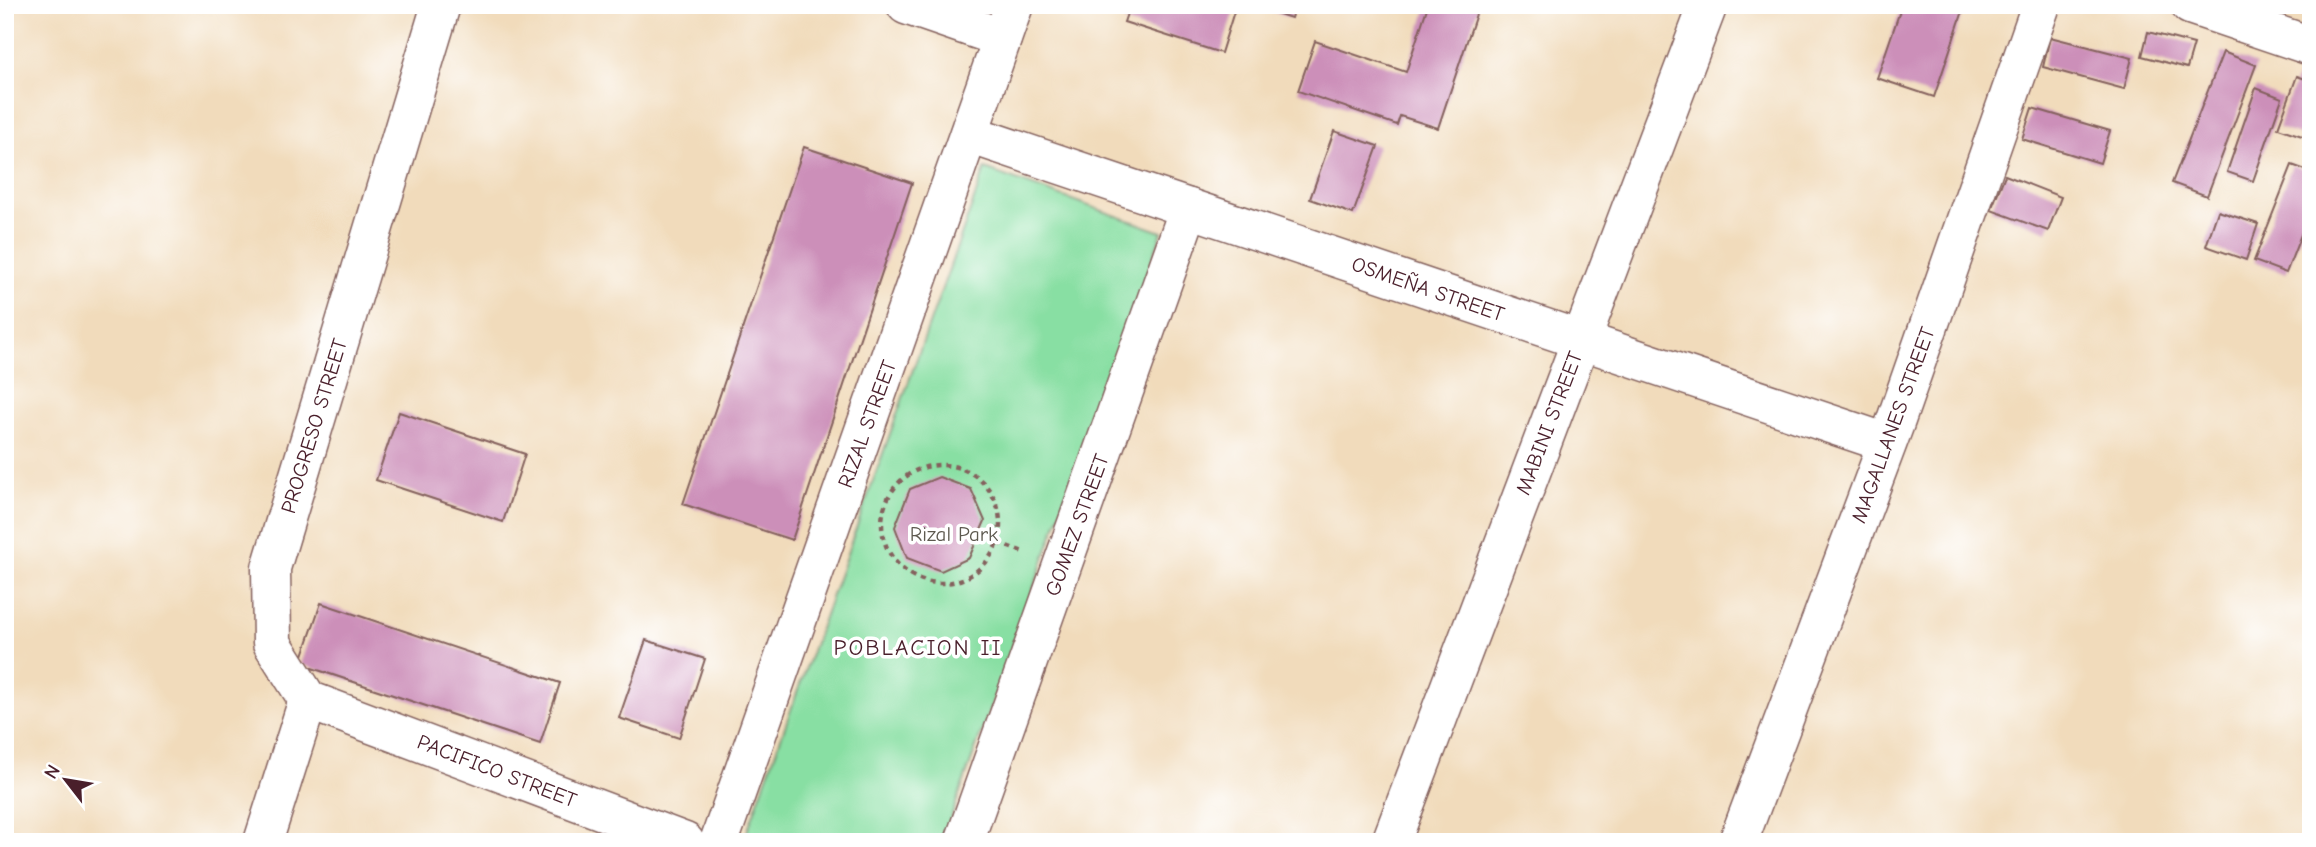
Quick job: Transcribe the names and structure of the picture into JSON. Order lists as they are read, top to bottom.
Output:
{
  "streets": {
    "main road": [
      "OSMEÑA STREET",
      "MABINI STREET",
      "RIZAL STREET",
      "MAGALLANES STREET",
      "PROGRESO STREET",
      "GOMEZ STREET",
      "PACIFICO STREET"
    ]
  },
  "crossings": [
    ["OSMEÑA STREET", "MABINI STREET"],
    ["OSMEÑA STREET", "RIZAL STREET"],
    ["OSMEÑA STREET", "MAGALLANES STREET"],
    ["OSMEÑA STREET", "GOMEZ STREET"],
    ["PROGRESO STREET", "PACIFICO STREET"]
  ],
  "districts": ["POBLACION II"],
  "parks": ["Rizal Park"],
  "north": "top left"
}
